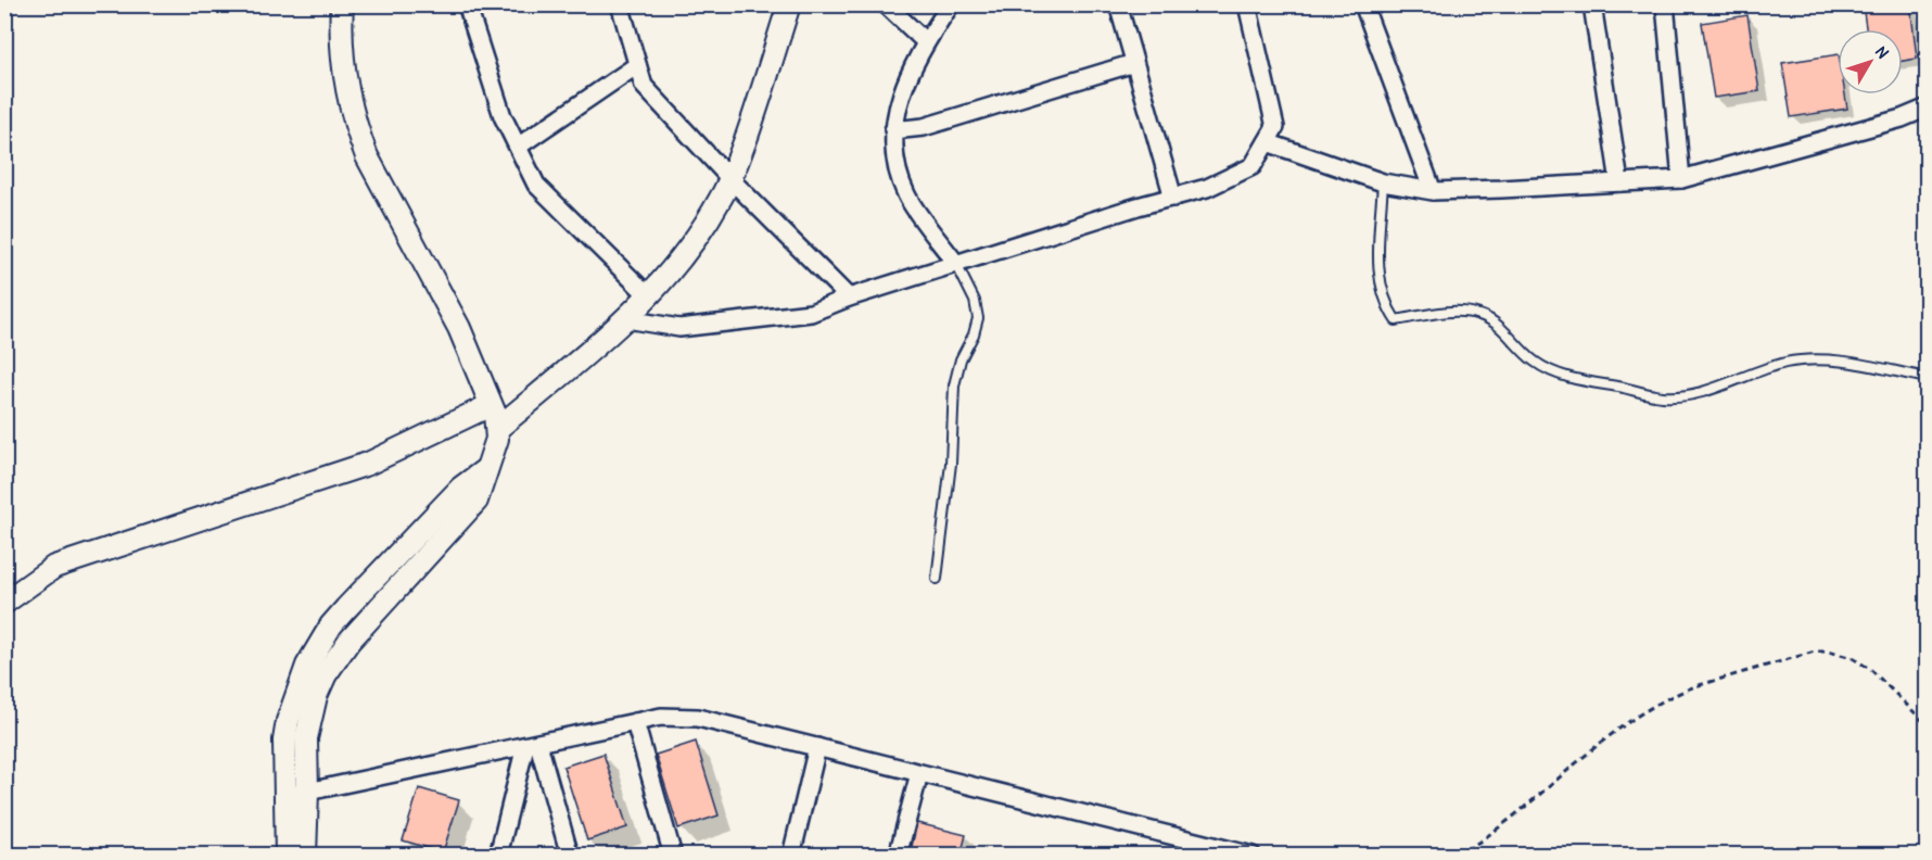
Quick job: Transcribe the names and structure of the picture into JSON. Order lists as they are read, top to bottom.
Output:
{
  "north": "top right"
}
